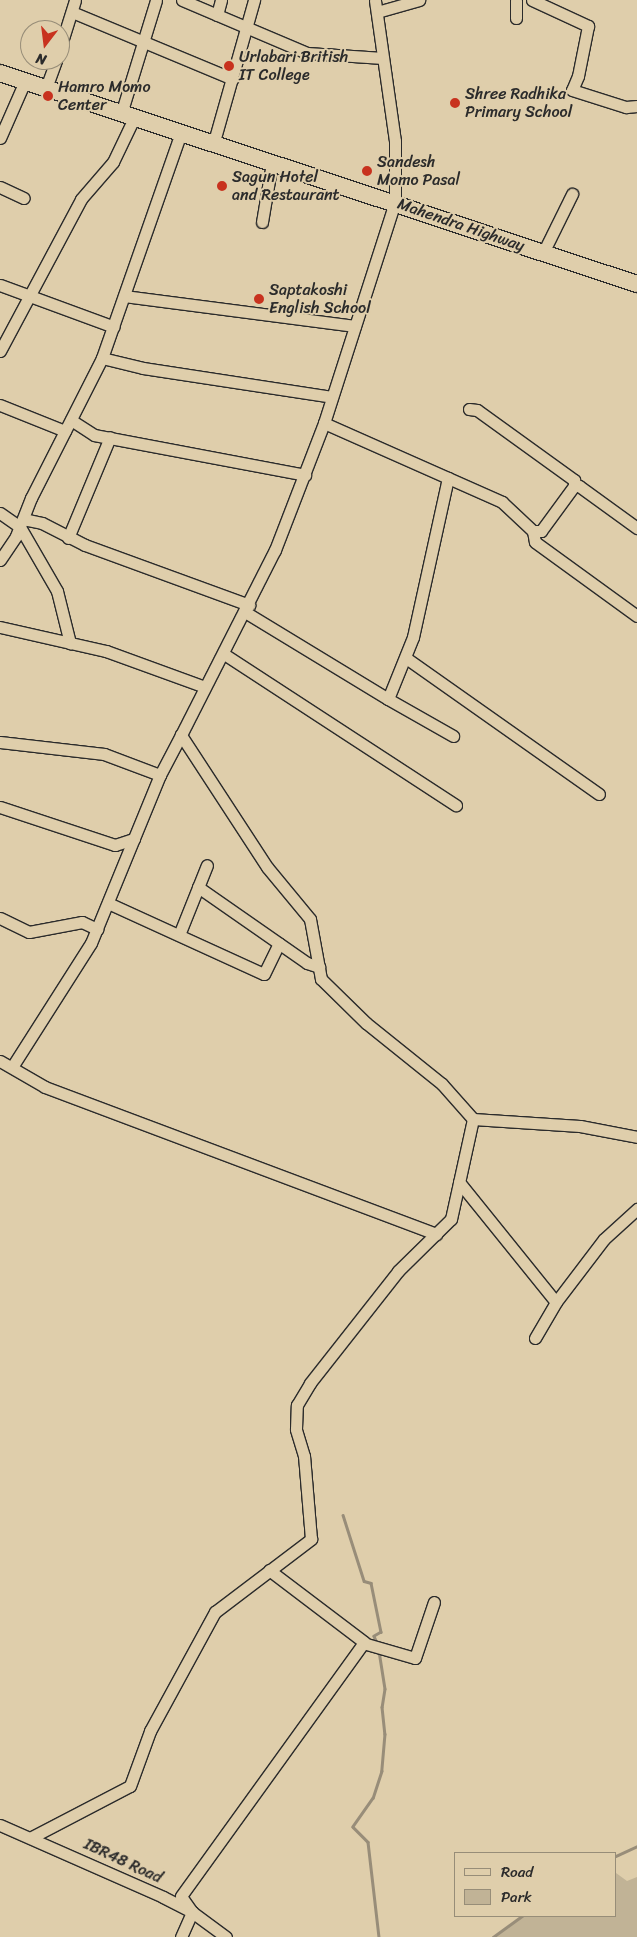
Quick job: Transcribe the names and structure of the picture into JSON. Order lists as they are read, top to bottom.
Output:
{
  "streets": {
    "highway": ["Mahendra Highway"],
    "street": ["IBR48 Road"]
  },
  "places": [
    "Urlabari British IT College",
    "Hamro Momo Center",
    "Shree Radhika Primary School",
    "Sandesh Momo Pasal",
    "Sagun Hotel and Restaurant",
    "Saptakoshi English School"
  ],
  "legend": ["Road", "Park"],
  "north": "bottom"
}
